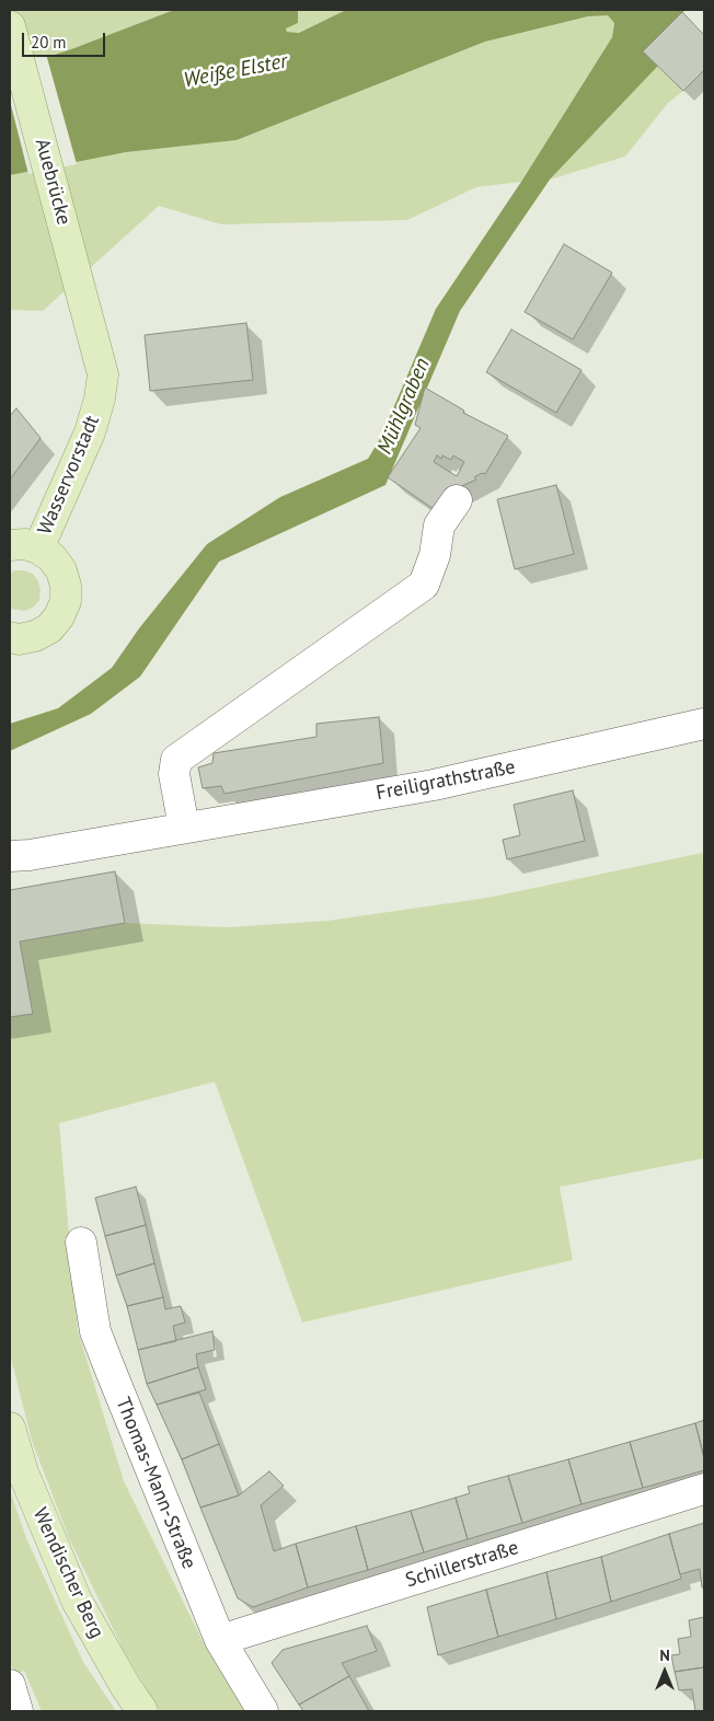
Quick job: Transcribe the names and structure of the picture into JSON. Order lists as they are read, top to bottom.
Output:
{
  "streets": {
    "main road": ["Auebrücke", "Wasservorstadt", "Wendischer Berg"],
    "street": ["Freiligrathstraße", "Thomas-Mann-Straße", "Schillerstraße"]
  },
  "crossings": [
    ["Auebrücke", "Wasservorstadt"],
    ["Thomas-Mann-Straße", "Schillerstraße"]
  ],
  "water": ["Weiße Elster", "Mühlgraben"],
  "scale_bar": "20 m",
  "north": "top"
}
